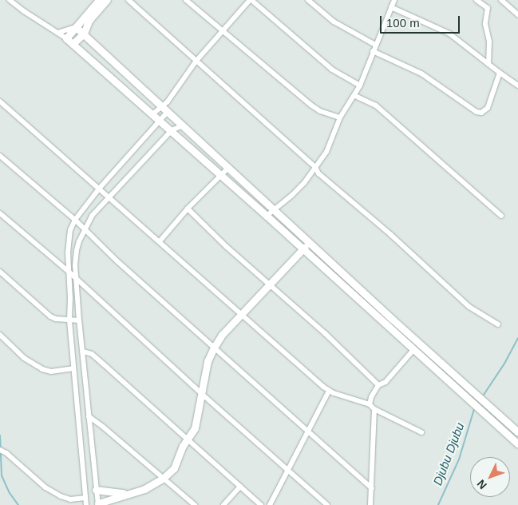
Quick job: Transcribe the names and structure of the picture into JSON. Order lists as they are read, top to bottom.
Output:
{
  "water": ["Djubu Djubu"],
  "scale_bar": "100 m",
  "north": "bottom left"
}
